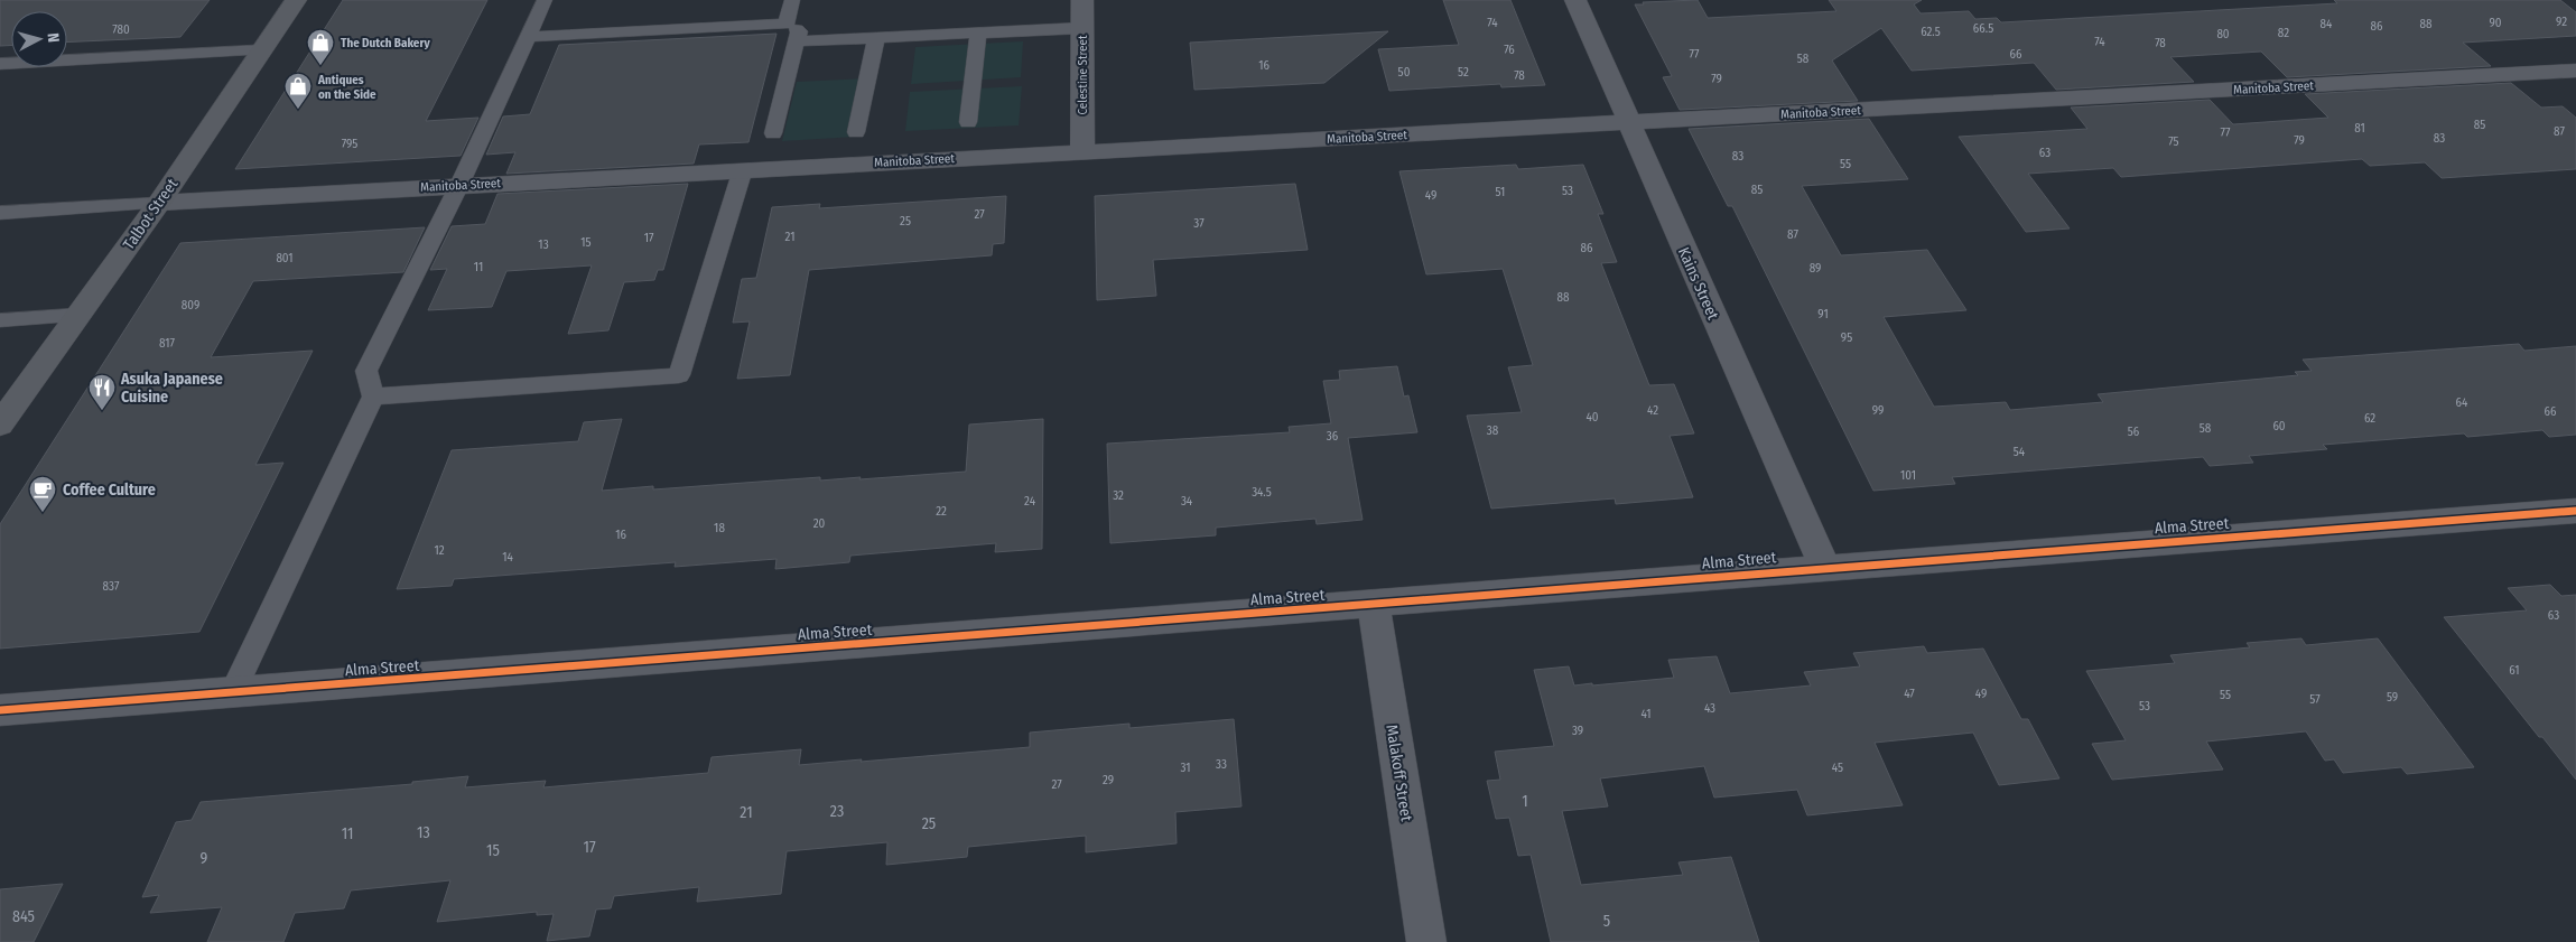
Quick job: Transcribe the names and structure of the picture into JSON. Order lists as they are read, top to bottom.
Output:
{
  "streets": {
    "main road": ["Talbot Street"],
    "street": [
      "Celestine Street",
      "Manitoba Street",
      "Kains Street",
      "Alma Street",
      "Malakoff Street"
    ]
  },
  "crossings": [
    ["Celestine Street", "Manitoba Street"],
    ["Manitoba Street", "Talbot Street"],
    ["Manitoba Street", "Kains Street"],
    ["Kains Street", "Alma Street"],
    ["Alma Street", "Malakoff Street"]
  ],
  "places": {
    "shop": ["The Dutch Bakery", "Antiques on the Side"],
    "restaurant": ["Asuka Japanese Cuisine"],
    "cafe": ["Coffee Culture"]
  },
  "house_numbers": [
    "92",
    "74",
    "90",
    "84",
    "88",
    "86",
    "66.5",
    "780",
    "62.5",
    "82",
    "80",
    "74",
    "78",
    "76",
    "77",
    "66",
    "58",
    "16",
    "50",
    "52",
    "78",
    "79",
    "85",
    "81",
    "87",
    "77",
    "83",
    "79",
    "75",
    "795",
    "63",
    "83",
    "55",
    "85",
    "53",
    "51",
    "49",
    "27",
    "25",
    "37",
    "87",
    "21",
    "17",
    "15",
    "13",
    "86",
    "801",
    "11",
    "89",
    "88",
    "809",
    "91",
    "95",
    "817",
    "64",
    "42",
    "99",
    "66",
    "40",
    "62",
    "60",
    "58",
    "38",
    "56",
    "36",
    "54",
    "101",
    "34.5",
    "32",
    "24",
    "34",
    "22",
    "20",
    "18",
    "16",
    "12",
    "14",
    "837",
    "63",
    "61",
    "47",
    "49",
    "55",
    "59",
    "57",
    "53",
    "43",
    "41",
    "39",
    "33",
    "31",
    "45",
    "29",
    "27",
    "1",
    "23",
    "21",
    "25",
    "13",
    "11",
    "17",
    "15",
    "9",
    "845",
    "5"
  ],
  "north": "right"
}
